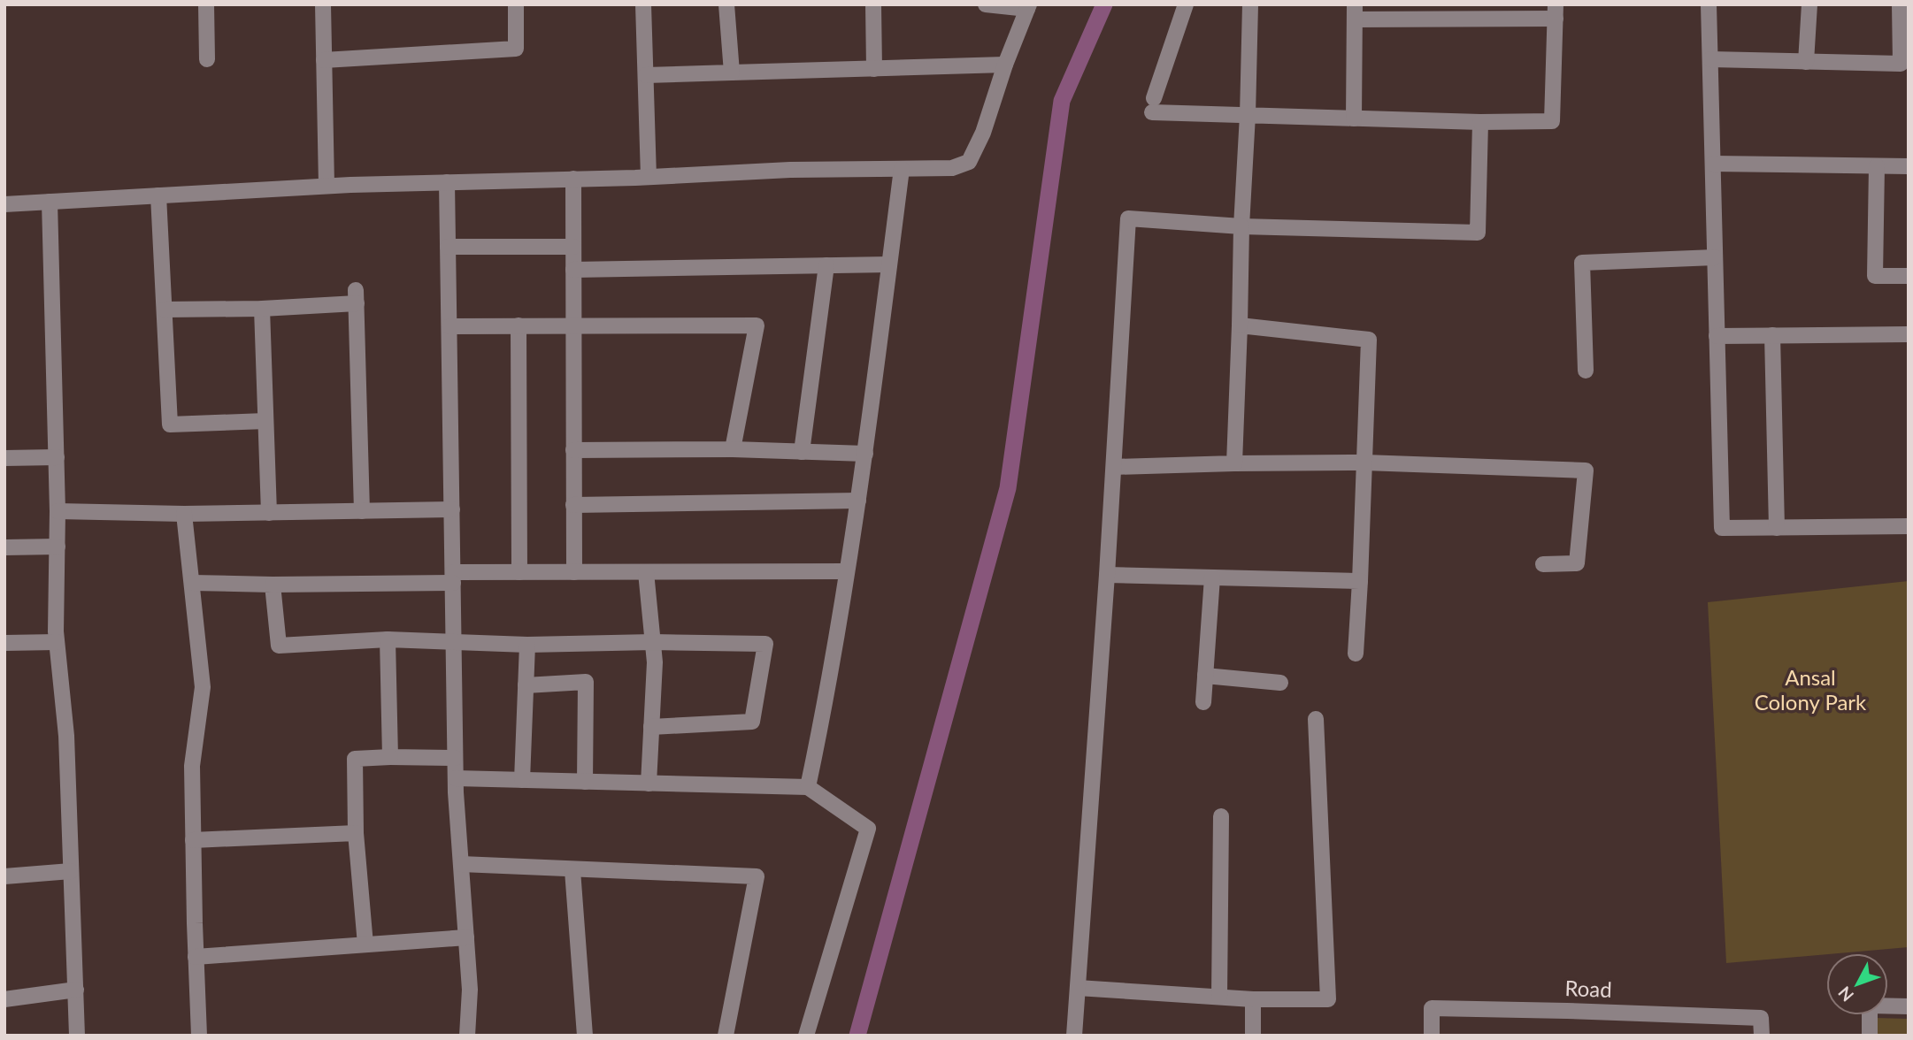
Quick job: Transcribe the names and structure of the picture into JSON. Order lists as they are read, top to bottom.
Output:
{
  "streets": {
    "street": ["Road"]
  },
  "parks": ["Ansal Colony Park"],
  "north": "bottom left"
}
